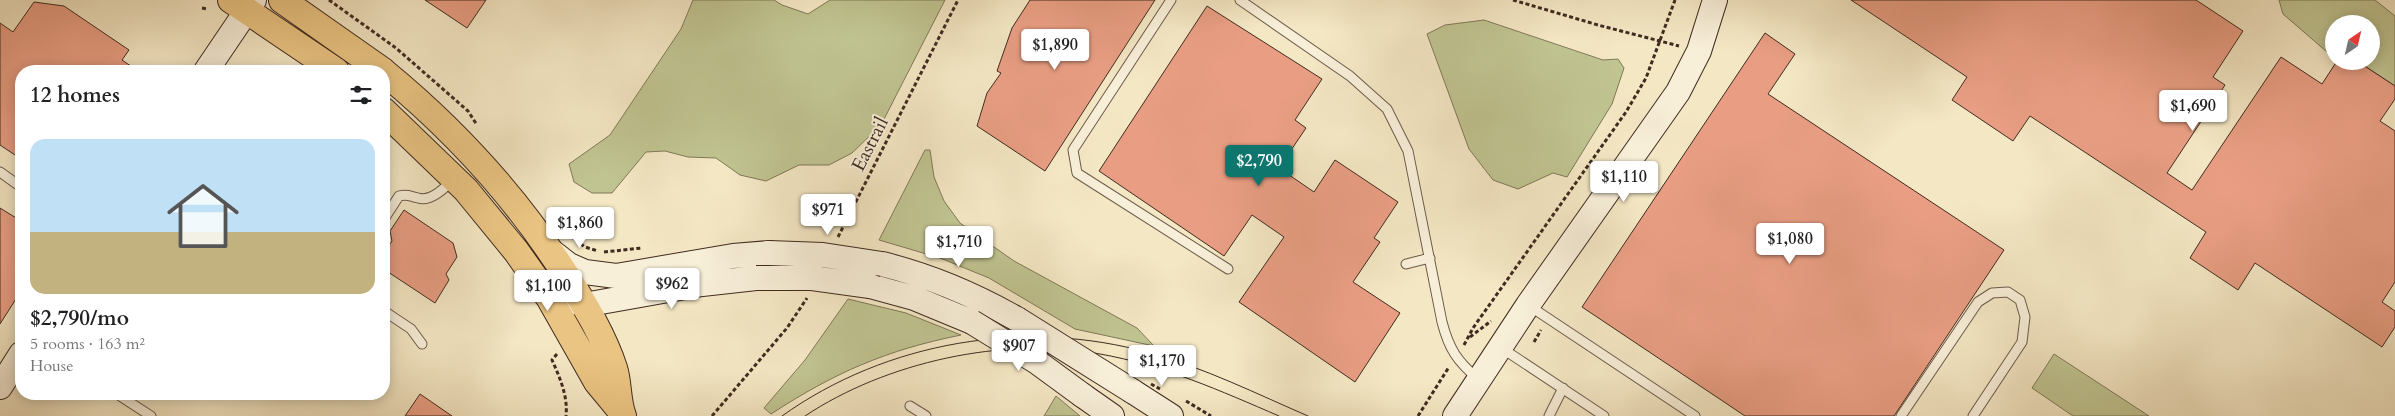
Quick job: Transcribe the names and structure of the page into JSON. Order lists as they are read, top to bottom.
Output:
{
  "streets": {
    "path": ["Eastrail"]
  },
  "north": "top right",
  "page": {
    "price": [
      "$1,890",
      "$1,690",
      "$2,790",
      "$1,110",
      "$971",
      "$1,860",
      "$1,080",
      "$1,710",
      "$962",
      "$1,100",
      "$907",
      "$1,170"
    ],
    "heading": "12 homes",
    "list": [
      {
        "name": "$2,790/mo",
        "note": "5 rooms · 163 m² · House"
      }
    ]
  }
}
